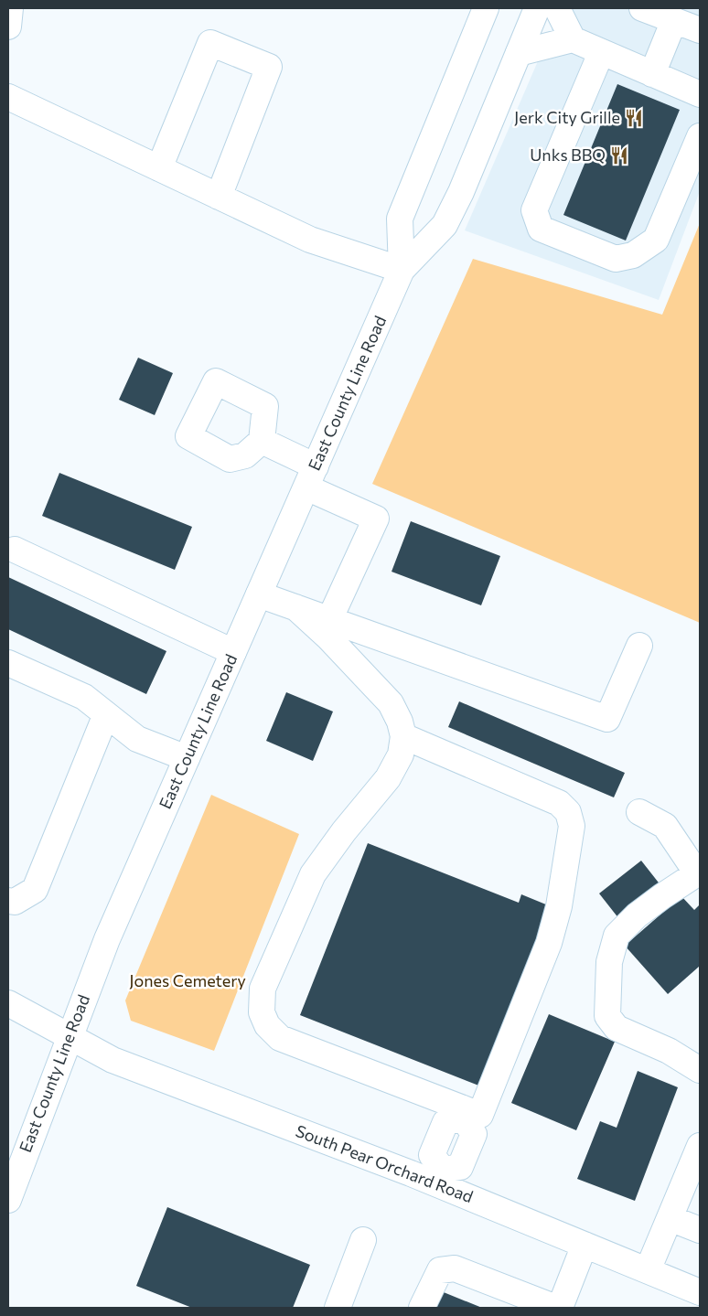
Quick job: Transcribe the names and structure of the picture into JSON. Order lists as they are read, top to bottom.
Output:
{
  "streets": {
    "main road": ["East County Line Road", "South Pear Orchard Road"]
  },
  "crossings": [
    ["East County Line Road", "South Pear Orchard Road"]
  ],
  "parks": ["Jones Cemetery"],
  "places": {
    "restaurant": ["Jerk City Grille", "Unks BBQ"]
  }
}
